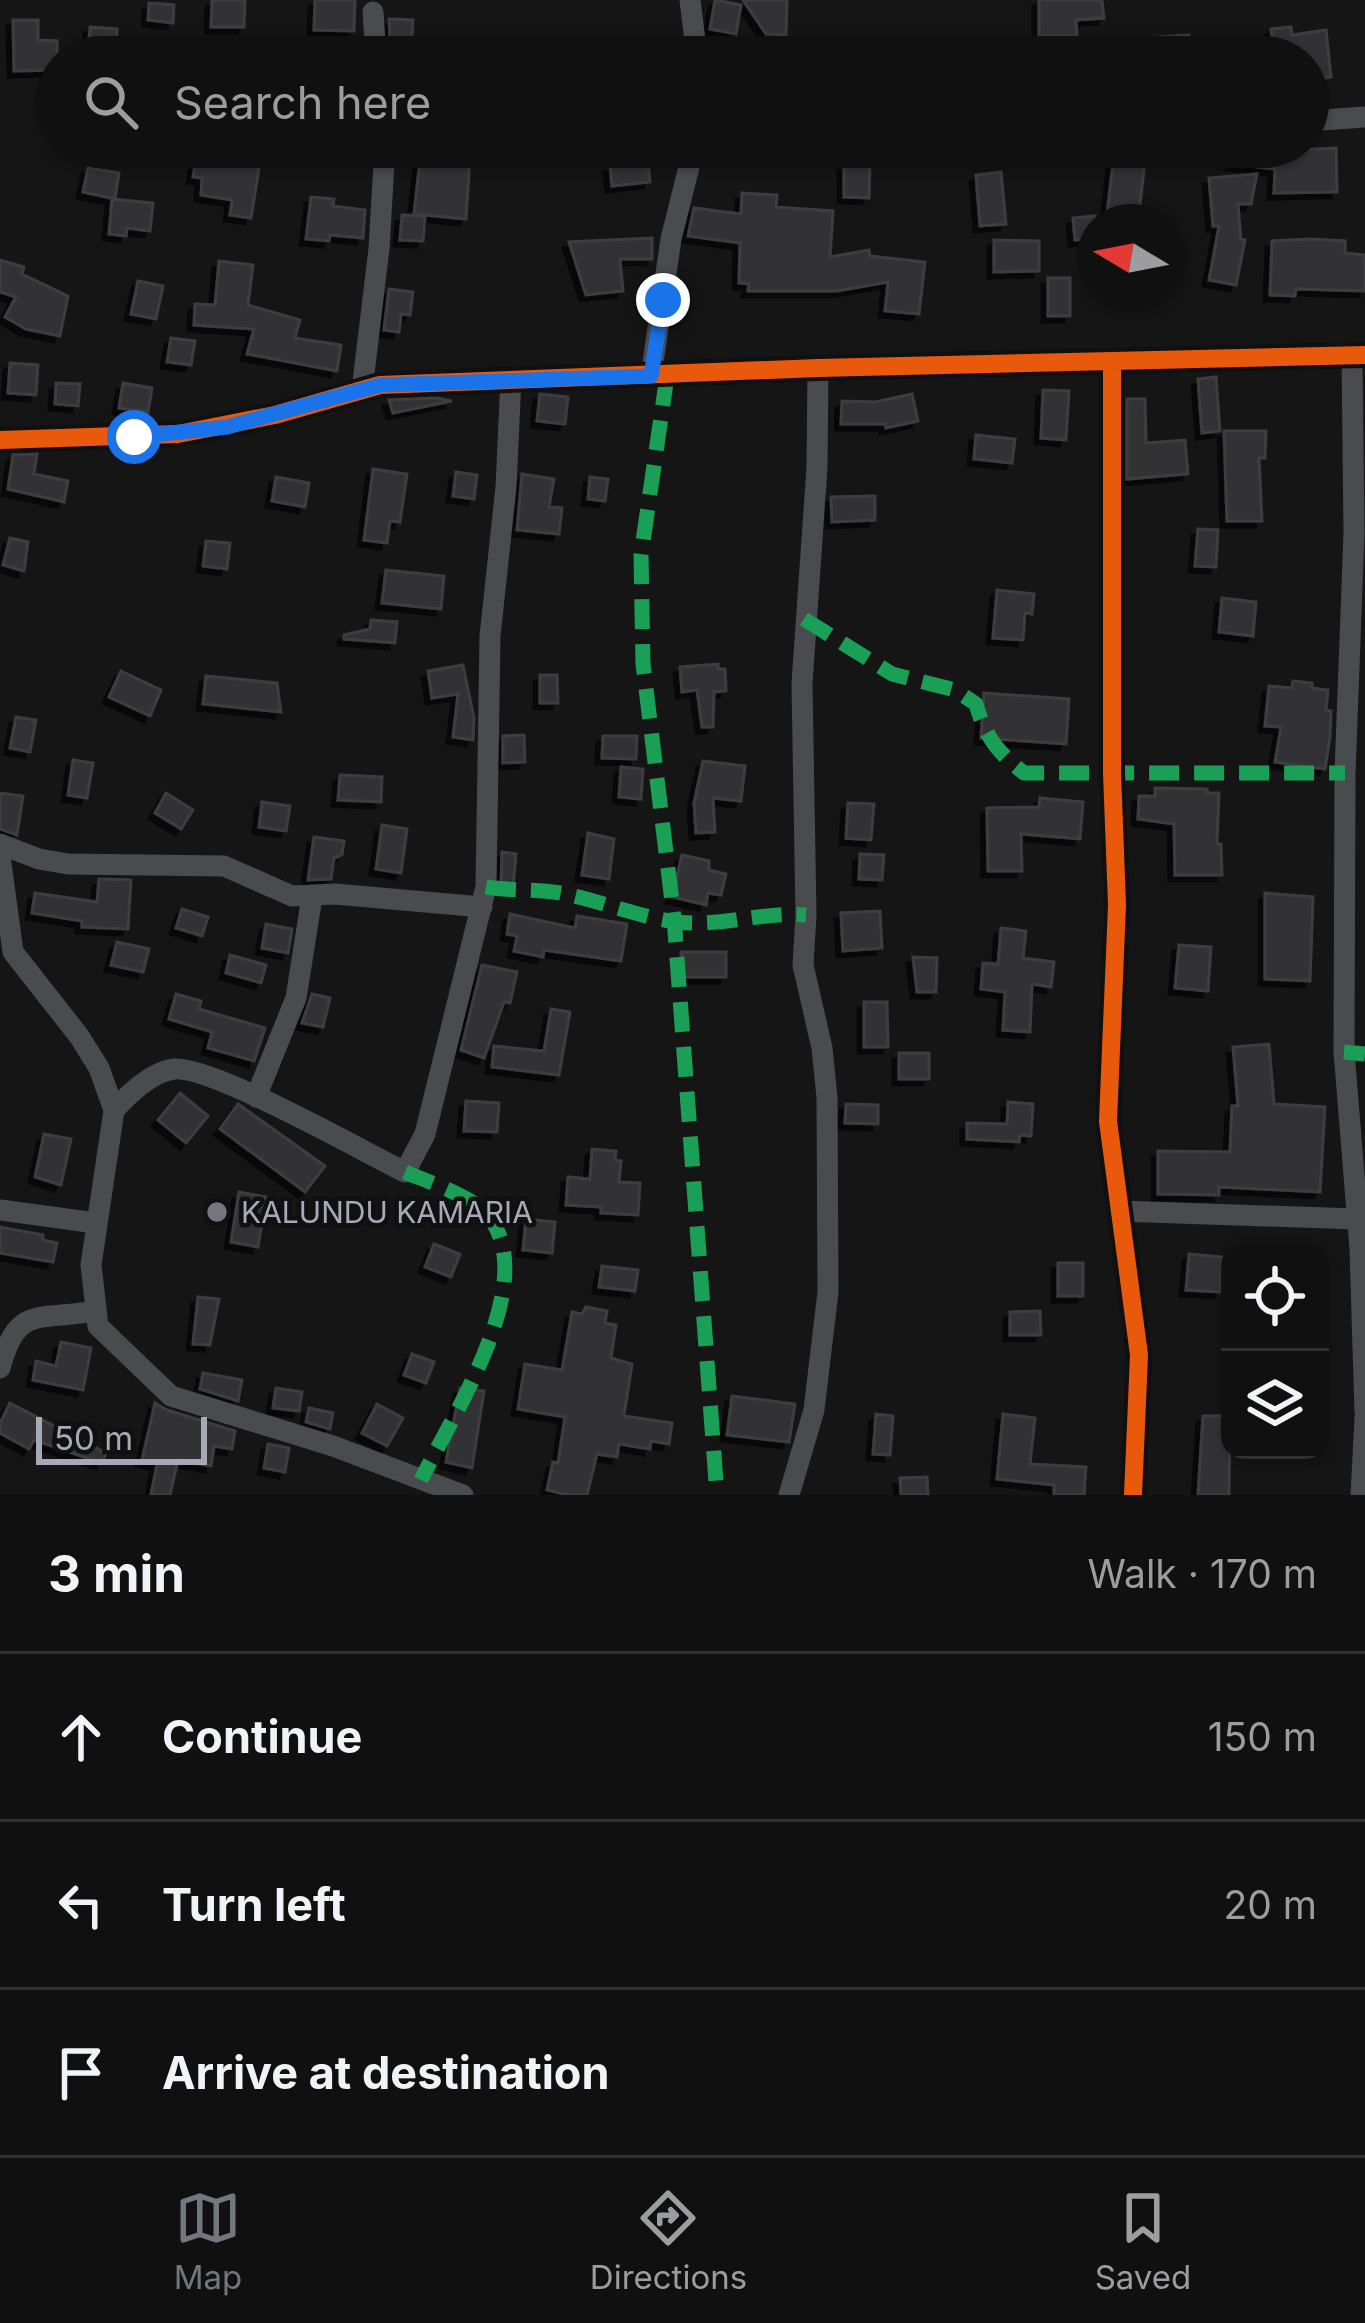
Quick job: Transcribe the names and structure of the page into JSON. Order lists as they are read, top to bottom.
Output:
{
  "places": ["KALUNDU KAMARIA"],
  "scale_bar": "50 m",
  "north": "left",
  "page": {
    "search": "Search here",
    "scale": "50 m",
    "heading": ["3 min", "Walk · 170 m"],
    "list": [
      ["Continue", "150 m"],
      ["Turn left", "20 m"],
      "Arrive at destination"
    ],
    "nav": ["Map", "Directions", "Saved"]
  }
}
